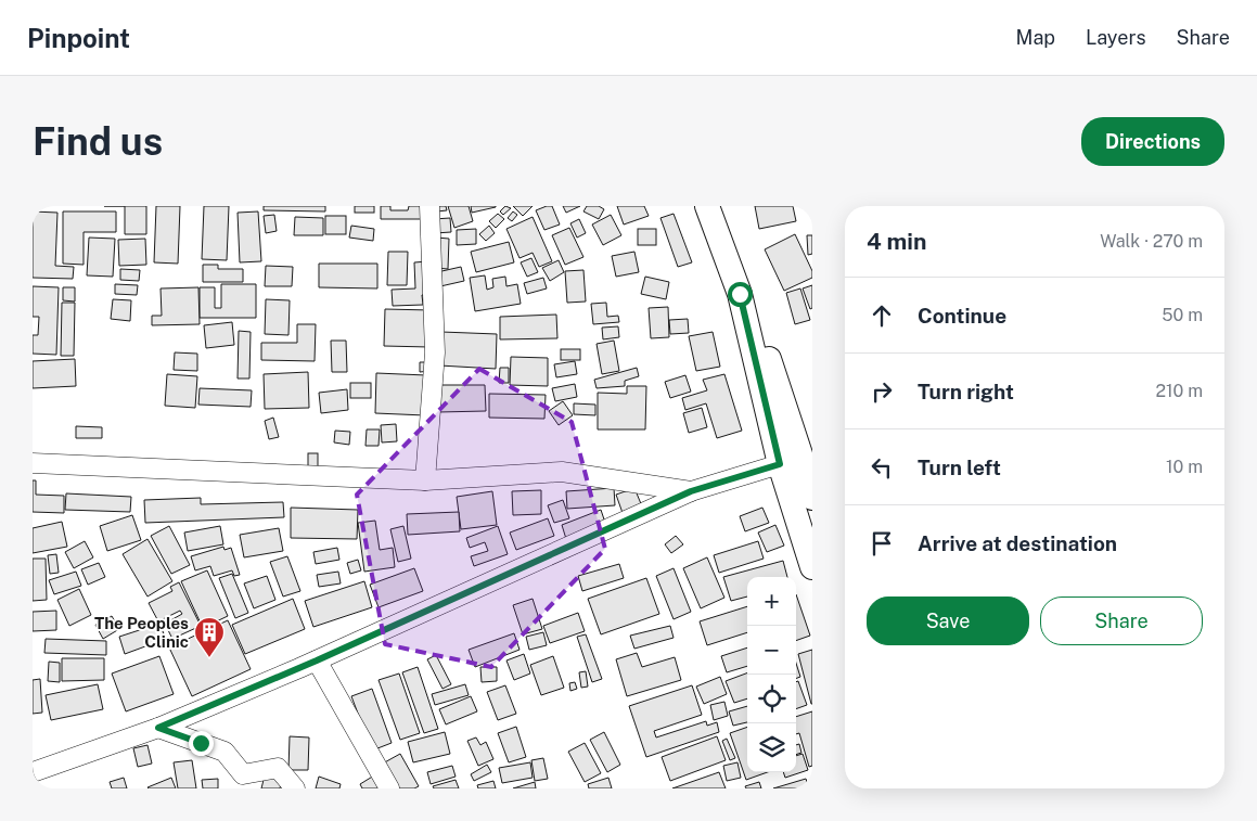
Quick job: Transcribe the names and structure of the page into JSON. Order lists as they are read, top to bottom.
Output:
{
  "places": {
    "building": ["The Peoples Clinic"]
  },
  "page": {
    "header": "Pinpoint",
    "nav": ["Map", "Layers", "Share"],
    "buttons": [
      "Directions",
      ["Save", "Share"]
    ],
    "title": "Find us",
    "heading": ["4 min", "Walk · 270 m"],
    "list": [
      ["Continue", "50 m"],
      ["Turn right", "210 m"],
      ["Turn left", "10 m"],
      "Arrive at destination"
    ],
    "map_buttons": ["+", "−"]
  }
}
